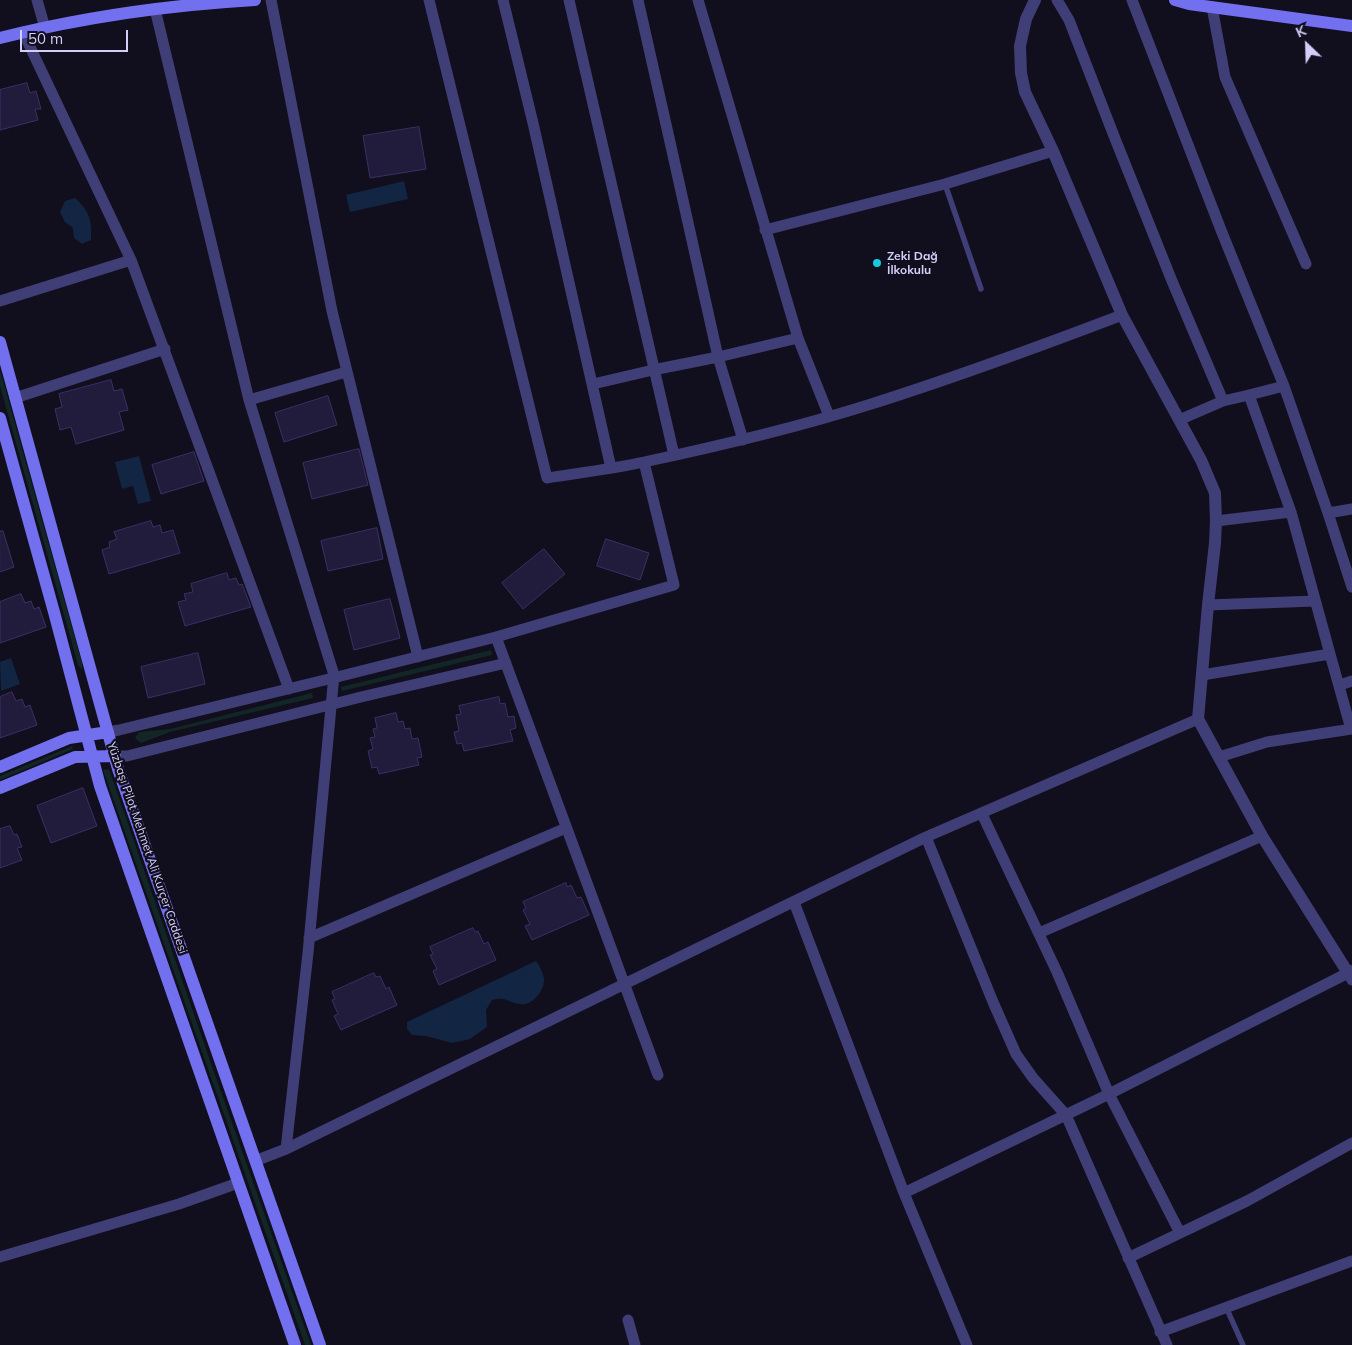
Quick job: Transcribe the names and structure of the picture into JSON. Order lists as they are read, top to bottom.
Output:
{
  "streets": {
    "main road": ["Yüzbaşı Pilot Mehmet Ali Kurçer Caddesi"]
  },
  "places": ["Zeki Dağ İlkokulu"],
  "scale_bar": "50 m",
  "north": "top left"
}
